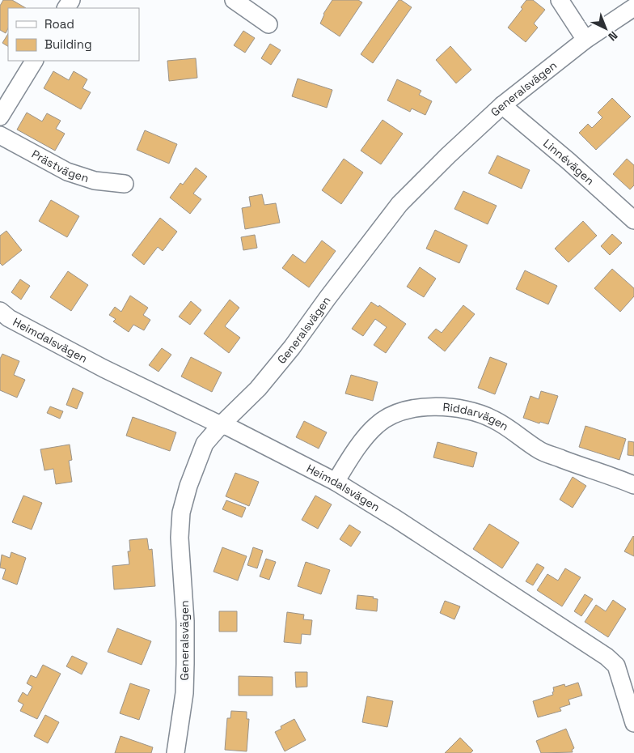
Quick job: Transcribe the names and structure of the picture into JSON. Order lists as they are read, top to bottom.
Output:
{
  "streets": {
    "street": [
      "Generalsvägen",
      "Linnévägen",
      "Prästvägen",
      "Heimdalsvägen",
      "Riddarvägen"
    ]
  },
  "crossings": [
    ["Generalsvägen", "Linnévägen"],
    ["Generalsvägen", "Heimdalsvägen"],
    ["Heimdalsvägen", "Riddarvägen"]
  ],
  "legend": ["Road", "Building"],
  "north": "bottom right"
}
